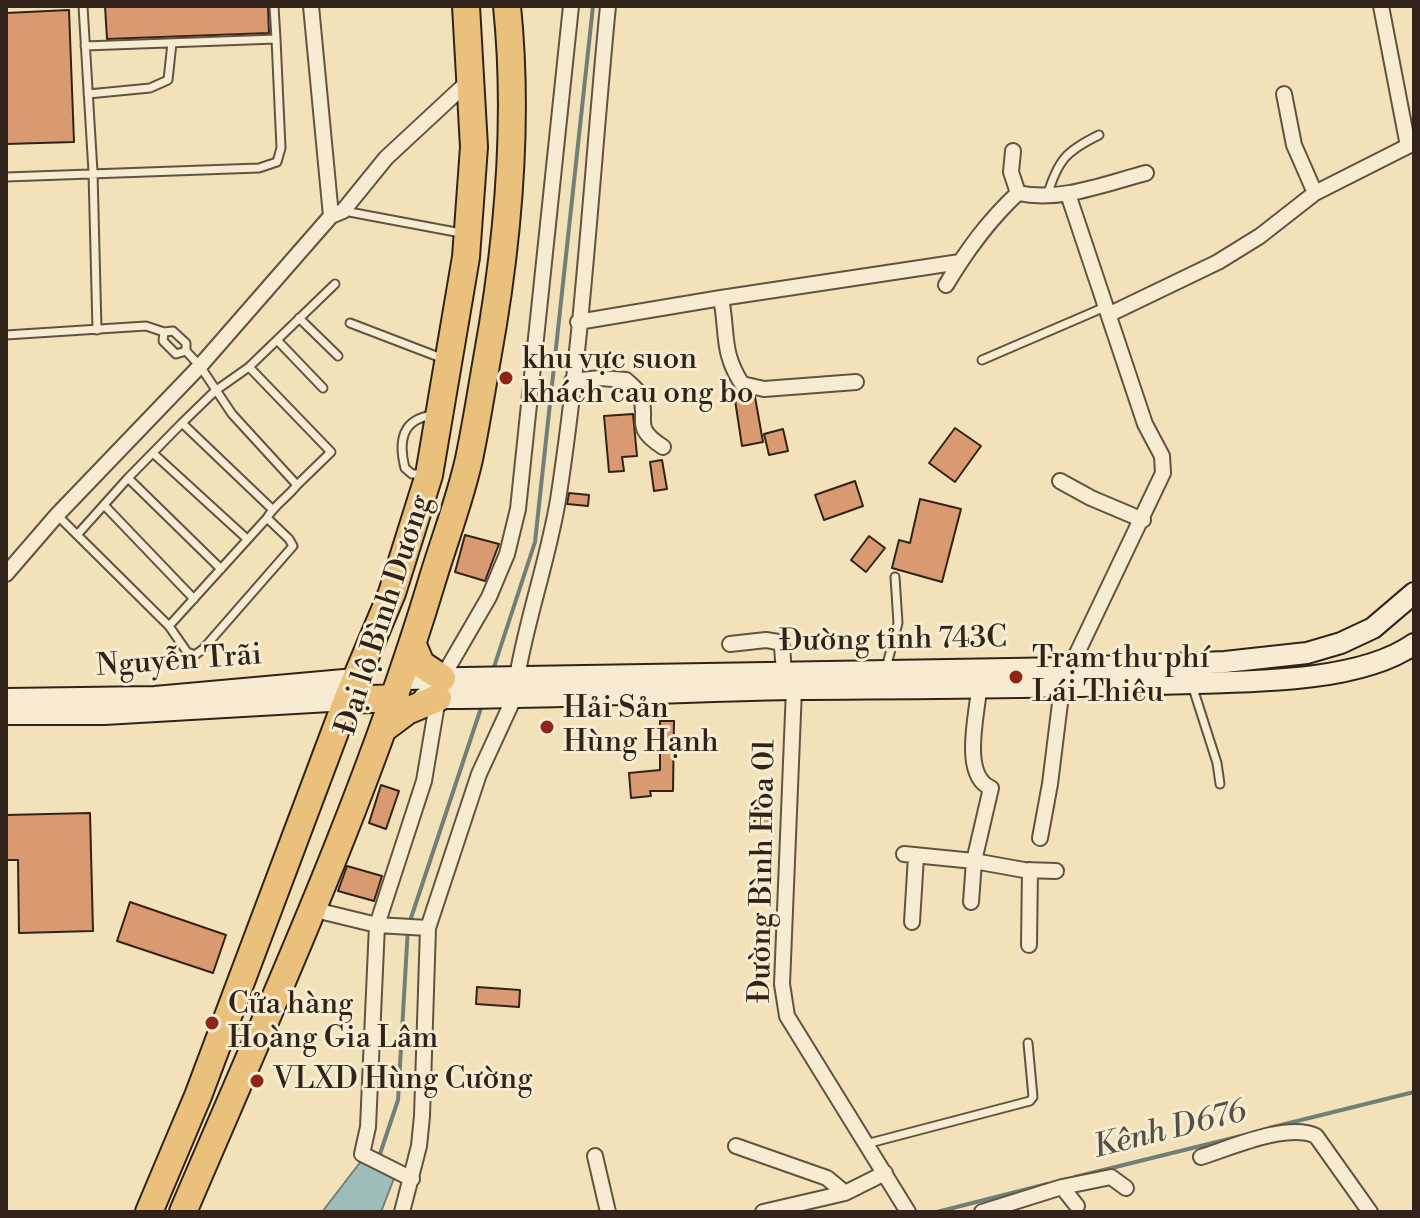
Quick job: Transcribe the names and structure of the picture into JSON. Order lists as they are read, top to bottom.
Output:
{
  "streets": {
    "highway": ["Đại lộ Bình Dương"],
    "main road": ["Đường tỉnh 743C", "Nguyễn Trãi"],
    "street": ["Đường Bình Hòa 01"]
  },
  "crossings": [
    ["Đại lộ Bình Dương", "Đường tỉnh 743C"],
    ["Đại lộ Bình Dương", "Nguyễn Trãi"],
    ["Đường tỉnh 743C", "Đường Bình Hòa 01"]
  ],
  "water": ["Kênh D676"],
  "places": [
    "khu vực suon khách cau ong bo",
    "Trạm thu phí Lái Thiêu",
    "Hải Sản Hùng Hạnh",
    "Cửa hàng Hoàng Gia Lâm",
    "VLXD Hùng Cường"
  ]
}
